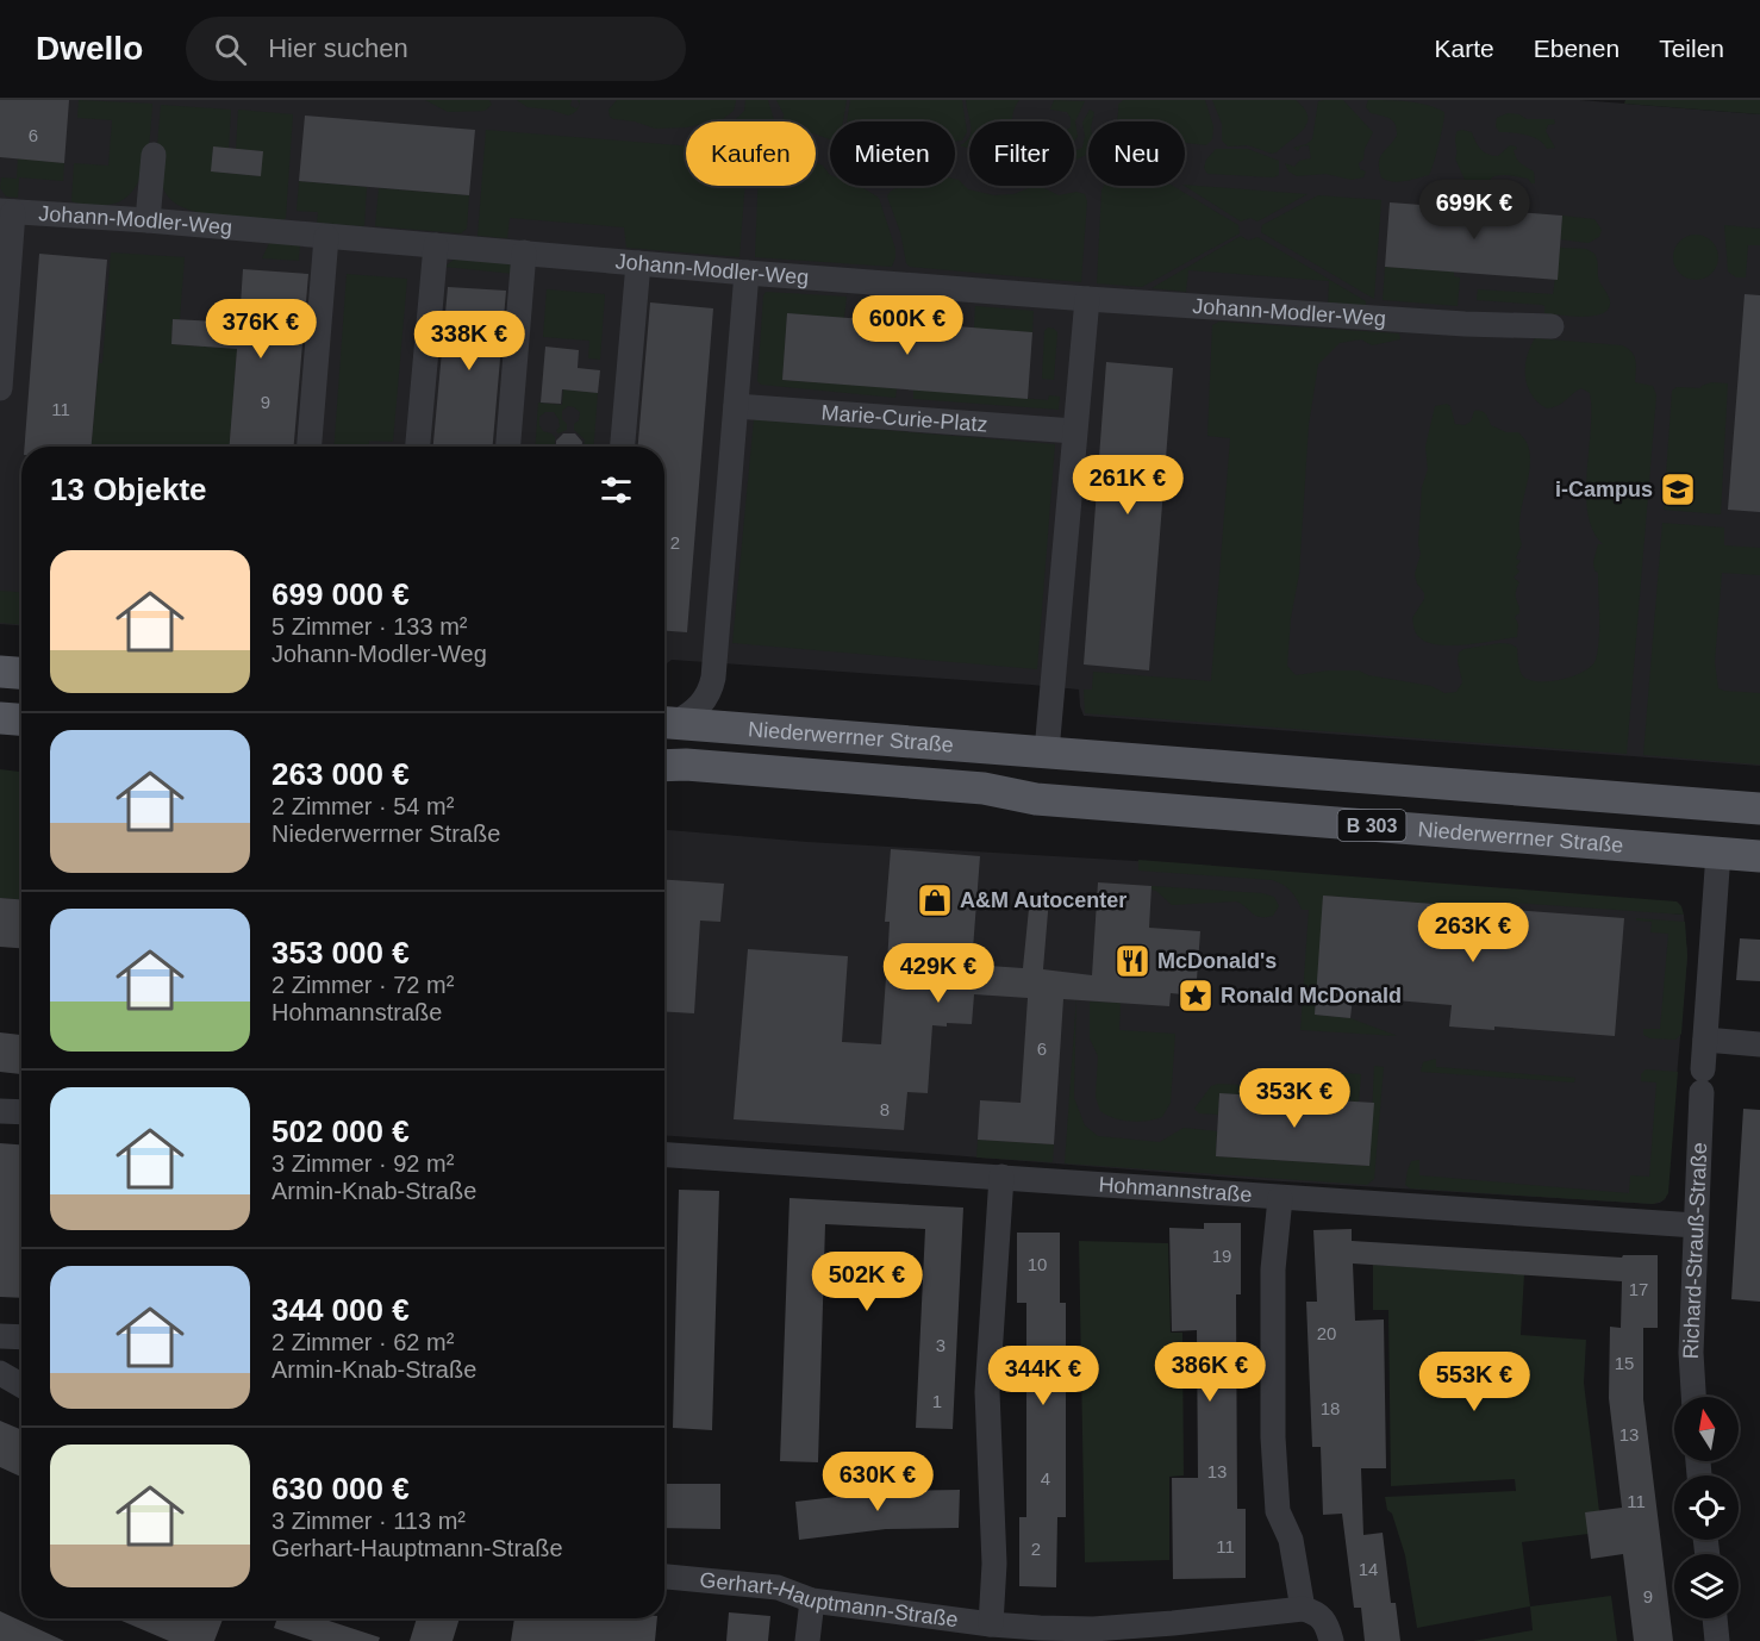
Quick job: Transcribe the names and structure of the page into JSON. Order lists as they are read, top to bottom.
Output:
{
  "streets": {
    "main road": ["Niederwerrner Straße", "B 303"],
    "street": [
      "Johann-Modler-Weg",
      "Marie-Curie-Platz",
      "Hohmannstraße",
      "Richard-Strauß-Straße",
      "Gerhart-Hauptmann-Straße"
    ]
  },
  "crossings": [
    ["Niederwerrner Straße", "Richard-Strauß-Straße"],
    ["Hohmannstraße", "Richard-Strauß-Straße"]
  ],
  "places": {
    "school or university": ["i-Campus"],
    "shop": ["A&M Autocenter"],
    "restaurant": ["McDonald's"],
    "place": ["Ronald McDonald"]
  },
  "house_numbers": [
    "6",
    "9",
    "11",
    "2",
    "6",
    "8",
    "19",
    "10",
    "17",
    "20",
    "3",
    "15",
    "1",
    "18",
    "13",
    "13",
    "4",
    "11",
    "11",
    "2",
    "14",
    "9"
  ],
  "north": "top",
  "page": {
    "header": "Dwello",
    "search": "Hier suchen",
    "nav": ["Karte", "Ebenen", "Teilen"],
    "chip": [
      "Kaufen",
      "Mieten",
      "Filter",
      "Neu"
    ],
    "price": [
      "699K €",
      "600K €",
      "376K €",
      "338K €",
      "261K €",
      "263K €",
      "429K €",
      "353K €",
      "502K €",
      "386K €",
      "344K €",
      "553K €",
      "630K €"
    ],
    "heading": "13 Objekte",
    "list": [
      {
        "name": "699 000 €",
        "note": "5 Zimmer · 133 m² · Johann-Modler-Weg"
      },
      {
        "name": "263 000 €",
        "note": "2 Zimmer · 54 m² · Niederwerrner Straße"
      },
      {
        "name": "353 000 €",
        "note": "2 Zimmer · 72 m² · Hohmannstraße"
      },
      {
        "name": "502 000 €",
        "note": "3 Zimmer · 92 m² · Armin-Knab-Straße"
      },
      {
        "name": "344 000 €",
        "note": "2 Zimmer · 62 m² · Armin-Knab-Straße"
      },
      {
        "name": "630 000 €",
        "note": "3 Zimmer · 113 m² · Gerhart-Hauptmann-Straße"
      }
    ]
  }
}
